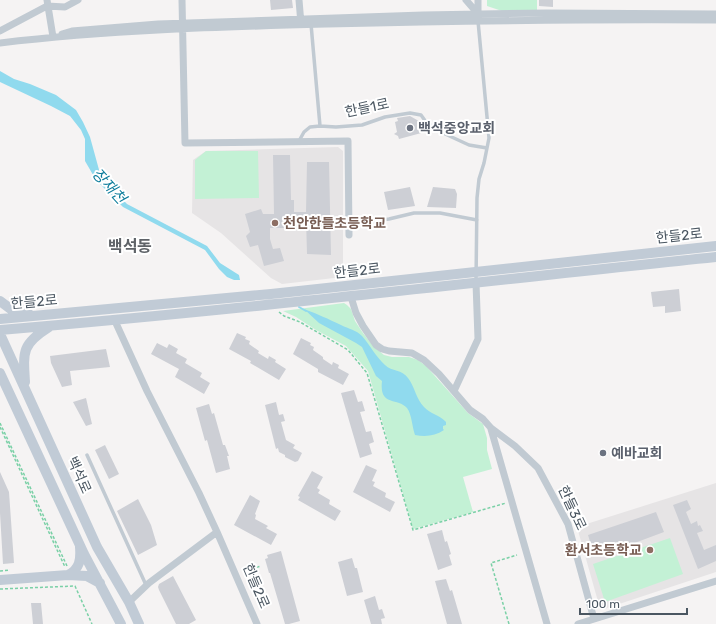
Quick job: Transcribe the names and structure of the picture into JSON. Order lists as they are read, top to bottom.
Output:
{
  "streets": {
    "street": ["한들2로", "백석로", "한들3로"],
    "lane": ["한들1로"]
  },
  "crossings": [
    ["한들2로", "한들3로"]
  ],
  "districts": ["백석동"],
  "water": ["장재천"],
  "places": [
    "백석중앙교회",
    "천안한들초등학교",
    "예바교회",
    "환서초등학교"
  ],
  "scale_bar": "100 m"
}
